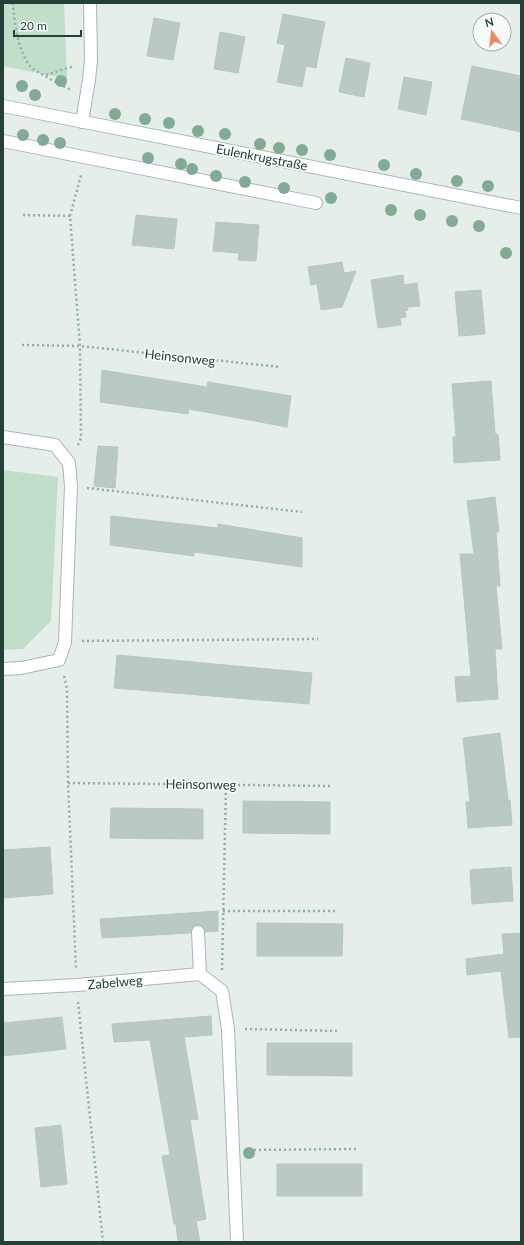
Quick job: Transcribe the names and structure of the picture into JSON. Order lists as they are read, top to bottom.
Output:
{
  "streets": {
    "street": ["Eulenkrugstraße", "Zabelweg"],
    "path": ["Heinsonweg"]
  },
  "scale_bar": "20 m",
  "north": "top"
}
